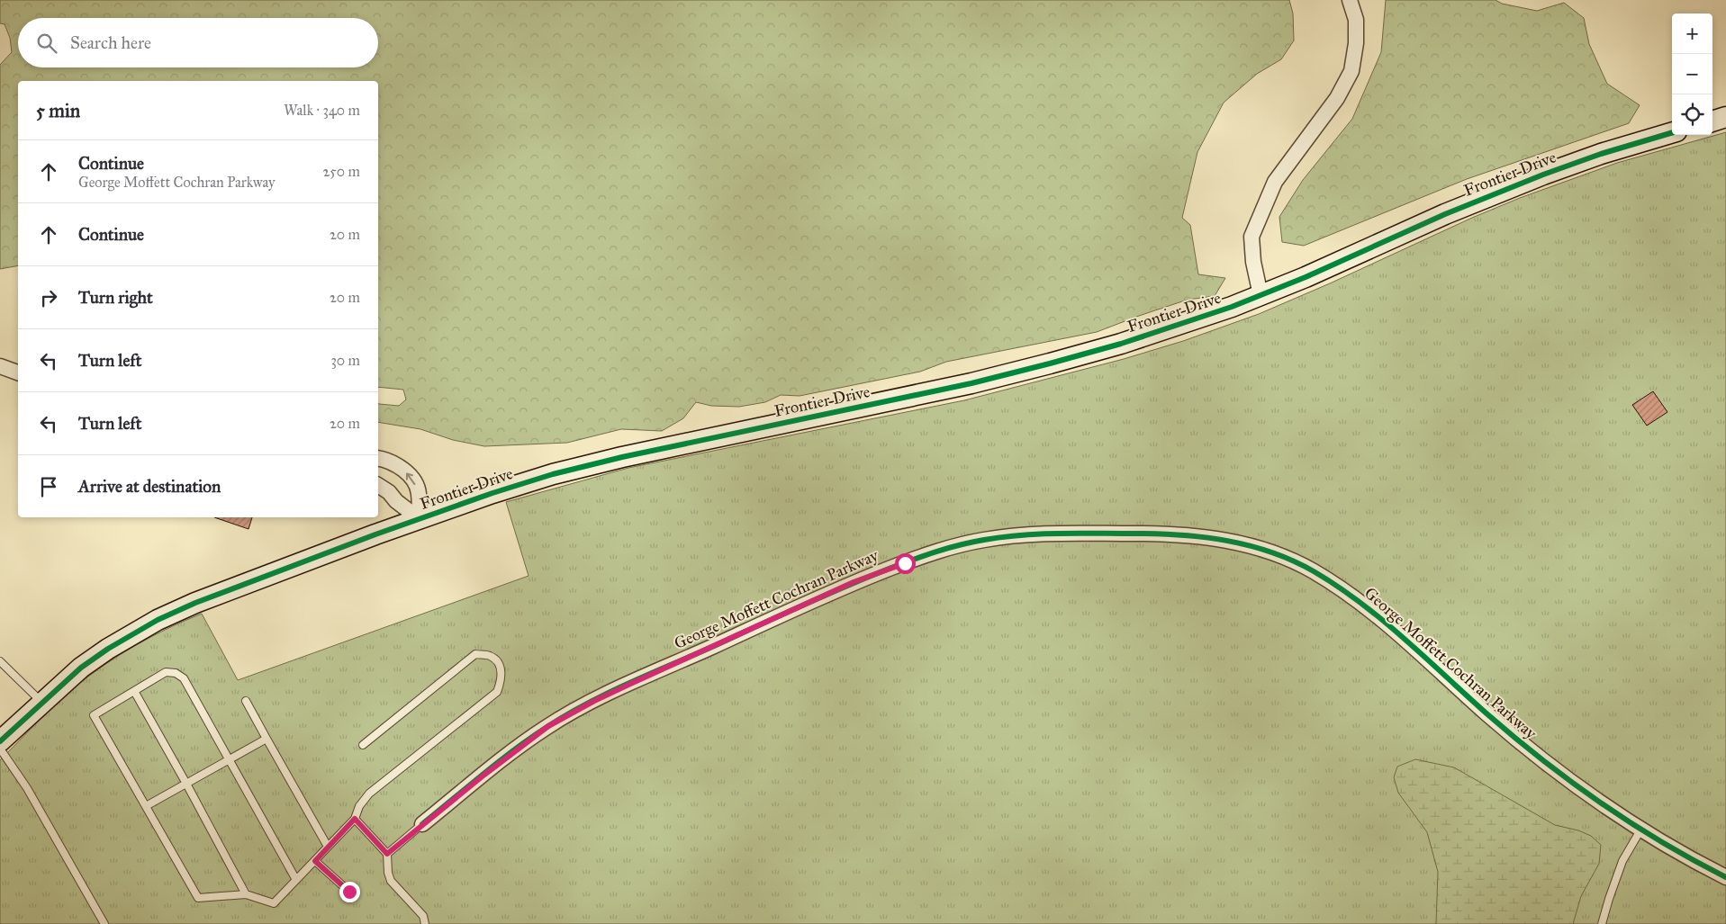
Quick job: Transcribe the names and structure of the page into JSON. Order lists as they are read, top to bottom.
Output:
{
  "streets": {
    "street": ["Frontier Drive", "George Moffett Cochran Parkway"]
  },
  "page": {
    "map_buttons": ["+", "−"],
    "search": "Search here",
    "heading": ["5 min", "Walk · 340 m"],
    "list": [
      ["Continue", "George Moffett Cochran Parkway", "250 m"],
      ["Continue", "20 m"],
      ["Turn right", "20 m"],
      ["Turn left", "30 m"],
      ["Turn left", "20 m"],
      "Arrive at destination"
    ]
  }
}
